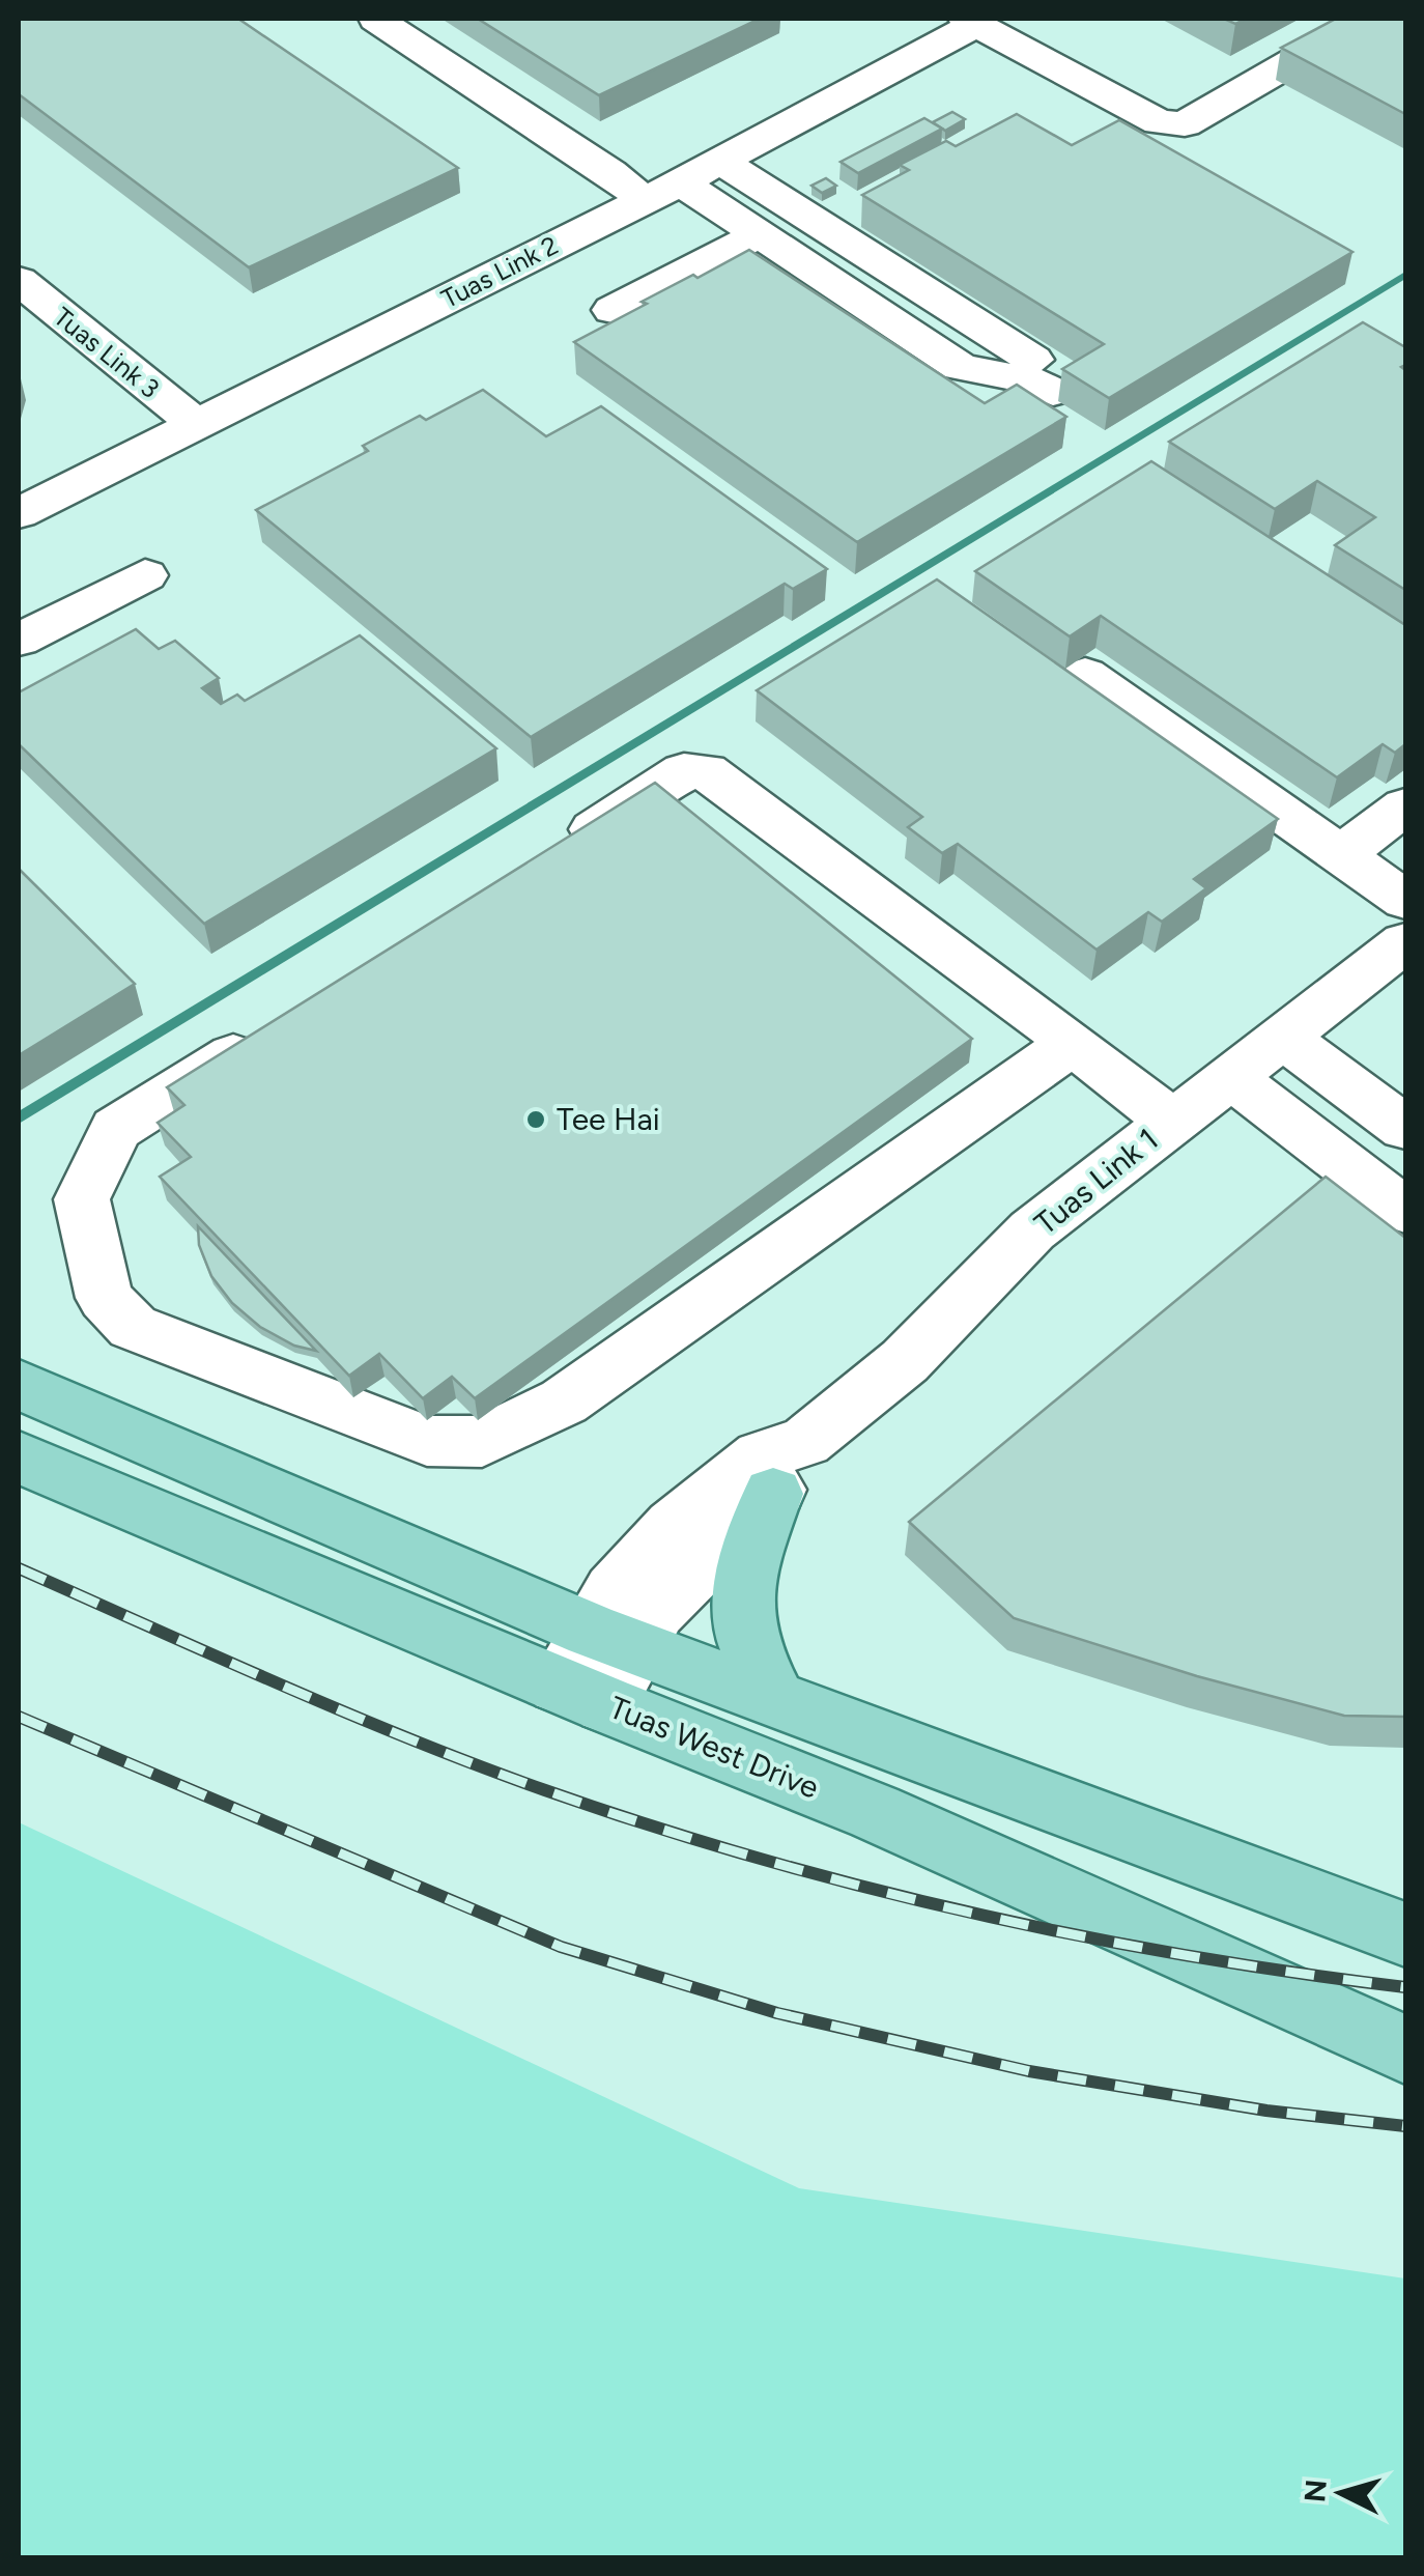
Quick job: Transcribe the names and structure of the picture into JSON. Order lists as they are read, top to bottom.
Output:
{
  "streets": {
    "main road": ["Tuas West Drive"],
    "street": ["Tuas Link 2", "Tuas Link 3", "Tuas Link 1"]
  },
  "crossings": [
    ["Tuas Link 2", "Tuas Link 3"],
    ["Tuas Link 1", "Tuas West Drive"]
  ],
  "places": ["Tee Hai"],
  "north": "left"
}
